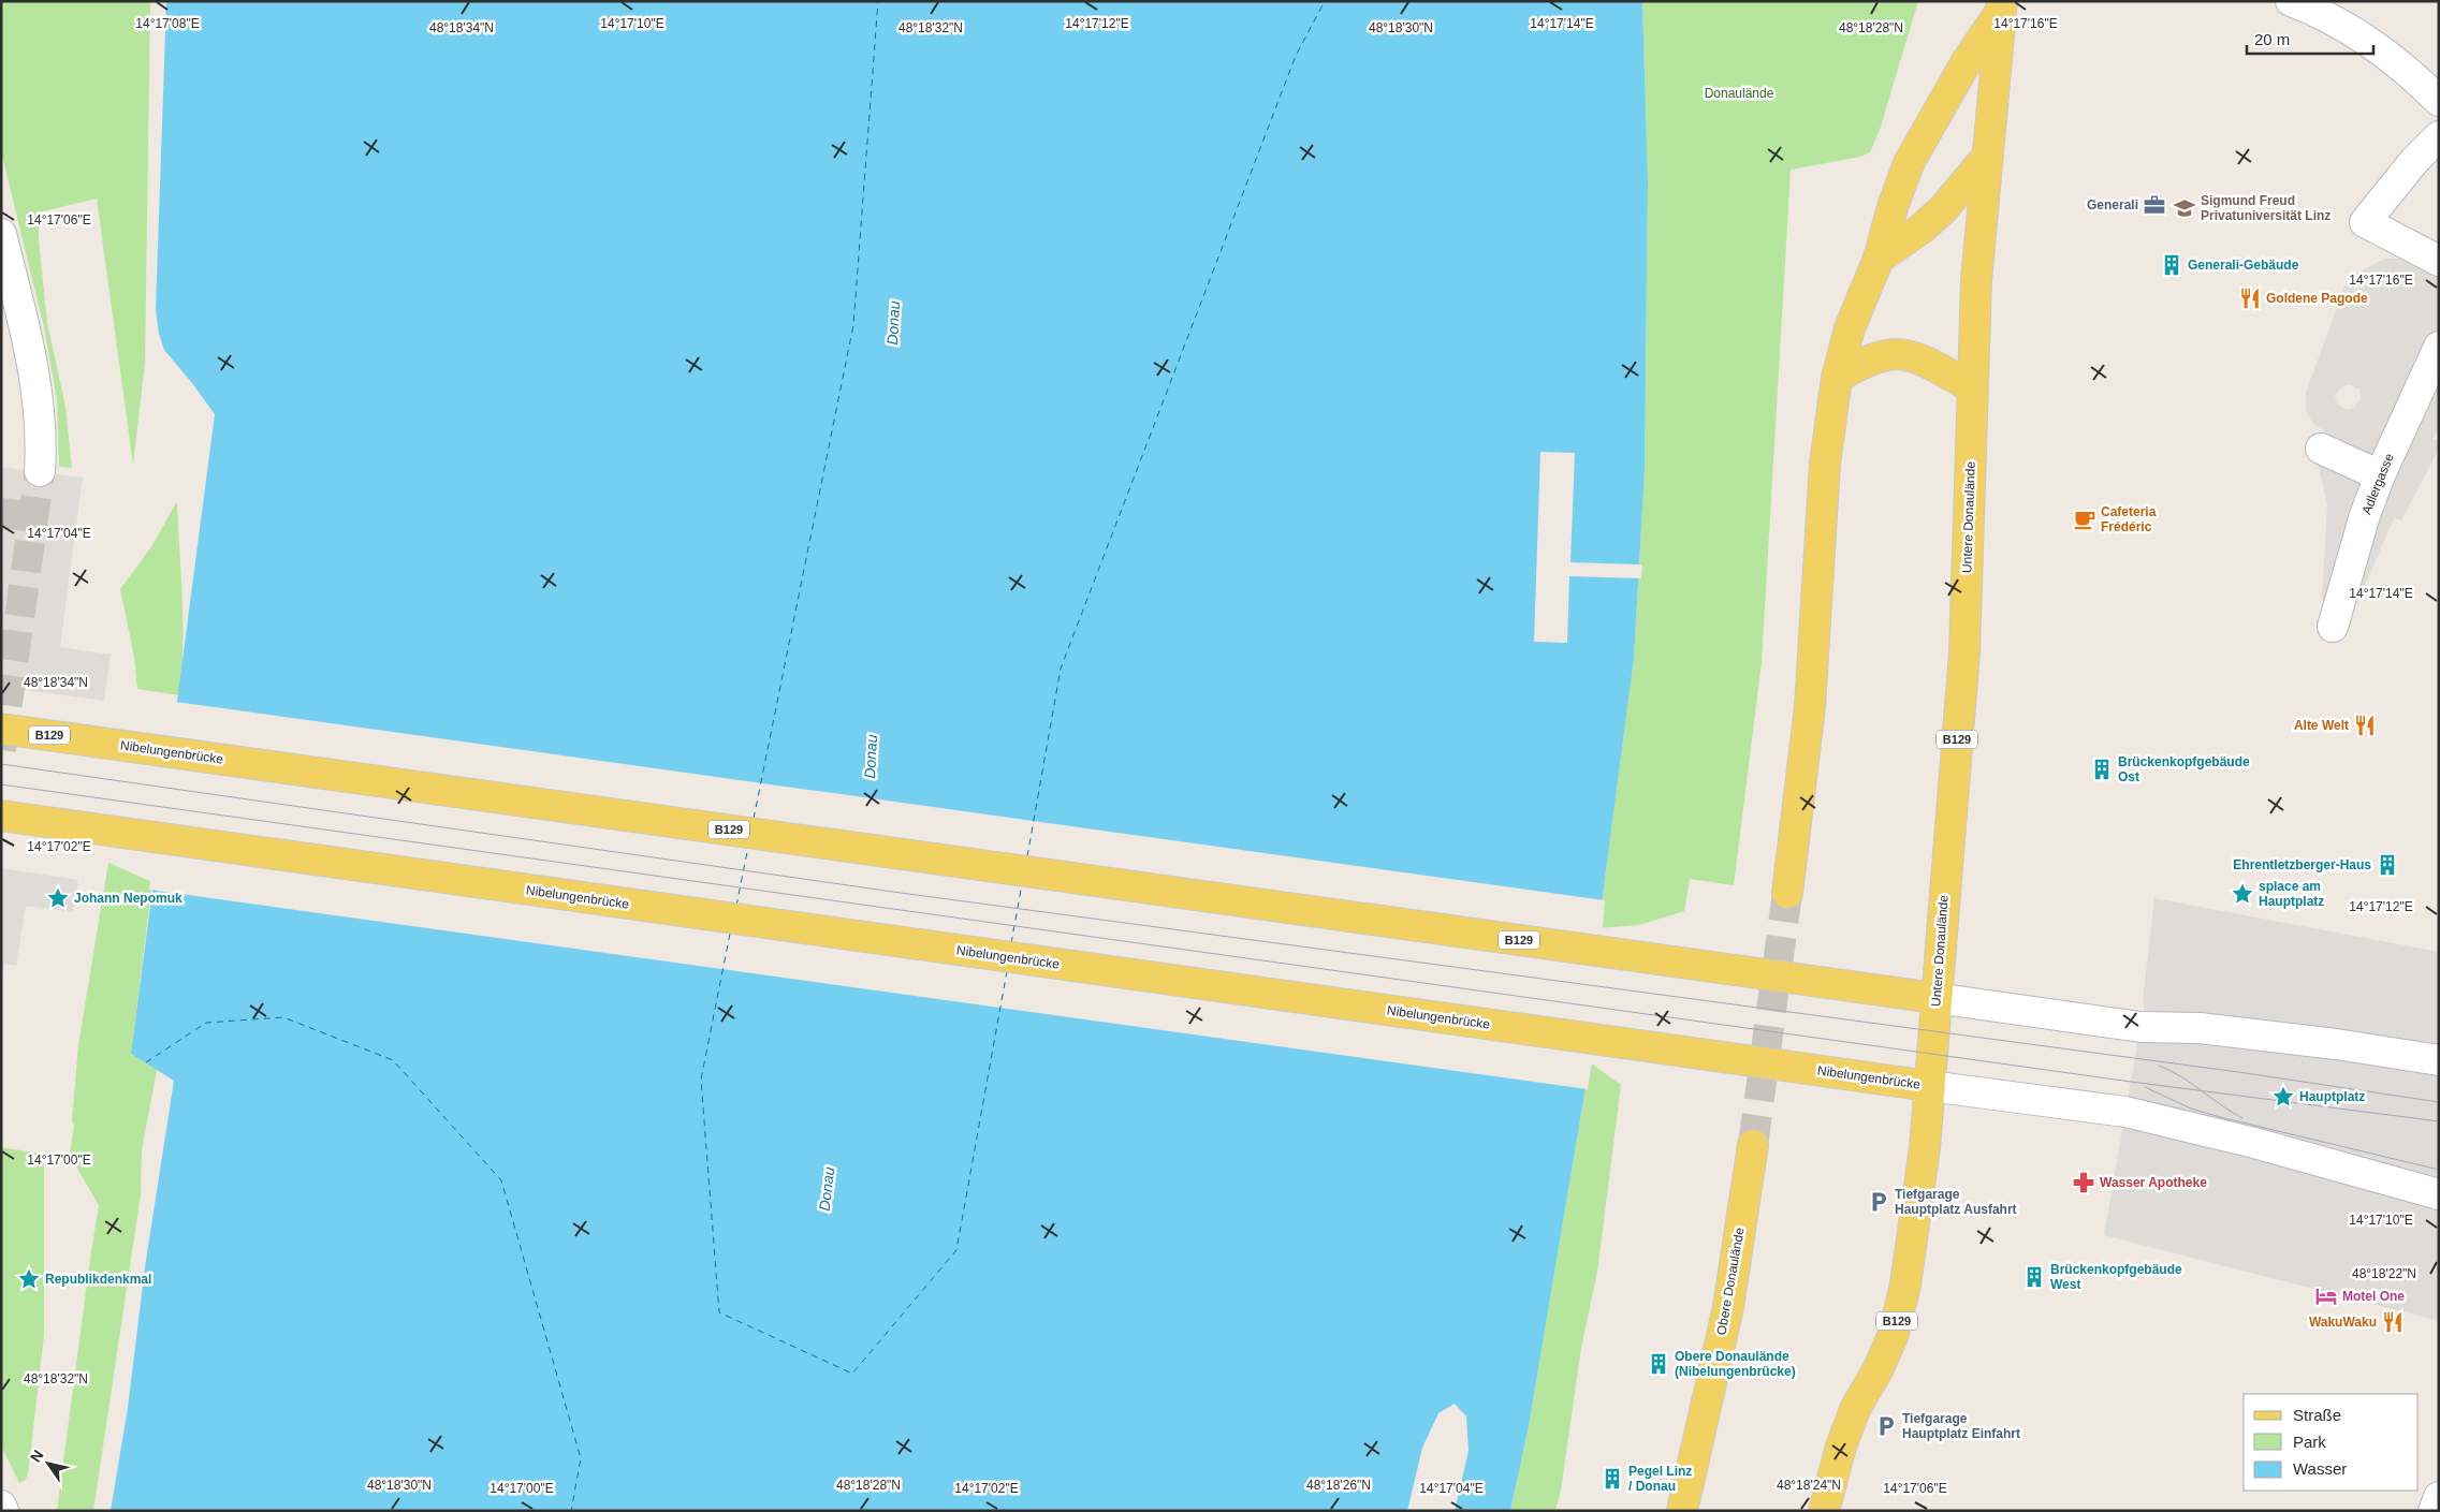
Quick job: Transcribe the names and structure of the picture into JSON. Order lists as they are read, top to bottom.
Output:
{
  "streets": {
    "main road": [
      "Untere Donaulände",
      "B129",
      "Nibelungenbrücke",
      "Obere Donaulände"
    ],
    "street": ["Adlergasse"]
  },
  "crossings": [
    ["Untere Donaulände", "B129"],
    ["Untere Donaulände", "Nibelungenbrücke"],
    ["B129", "Nibelungenbrücke"]
  ],
  "water": ["Donau"],
  "parks": ["Donaulände"],
  "places": {
    "office": ["Generali"],
    "school or university": ["Sigmund Freud Privatuniversität Linz"],
    "building": [
      "Generali-Gebäude",
      "Brückenkopfgebäude Ost",
      "Ehrentletzberger-Haus",
      "Brückenkopfgebäude West",
      "Obere Donaulände (Nibelungenbrücke)",
      "Pegel Linz / Donau"
    ],
    "restaurant": ["Goldene Pagode", "Alte Welt", "WakuWaku"],
    "cafe": ["Cafeteria Frédéric"],
    "place": [
      "splace am Hauptplatz",
      "Johann Nepomuk",
      "Hauptplatz",
      "Republikdenkmal"
    ],
    "pharmacy": ["Wasser Apotheke"],
    "parking": ["Tiefgarage Hauptplatz Ausfahrt", "Tiefgarage Hauptplatz Einfahrt"],
    "hotel": ["Motel One"]
  },
  "legend": ["Straße", "Park", "Wasser"],
  "scale_bar": "20 m",
  "north": "top left",
  "coordinates": [
    "14°17'08\"E",
    "14°17'10\"E",
    "14°17'12\"E",
    "14°17'14\"E",
    "14°17'16\"E",
    "48°18'34\"N",
    "48°18'32\"N",
    "48°18'30\"N",
    "48°18'28\"N",
    "14°17'06\"E",
    "14°17'04\"E",
    "14°17'02\"E",
    "14°17'00\"E",
    "48°18'22\"N",
    "48°18'26\"N",
    "48°18'24\"N"
  ]
}
